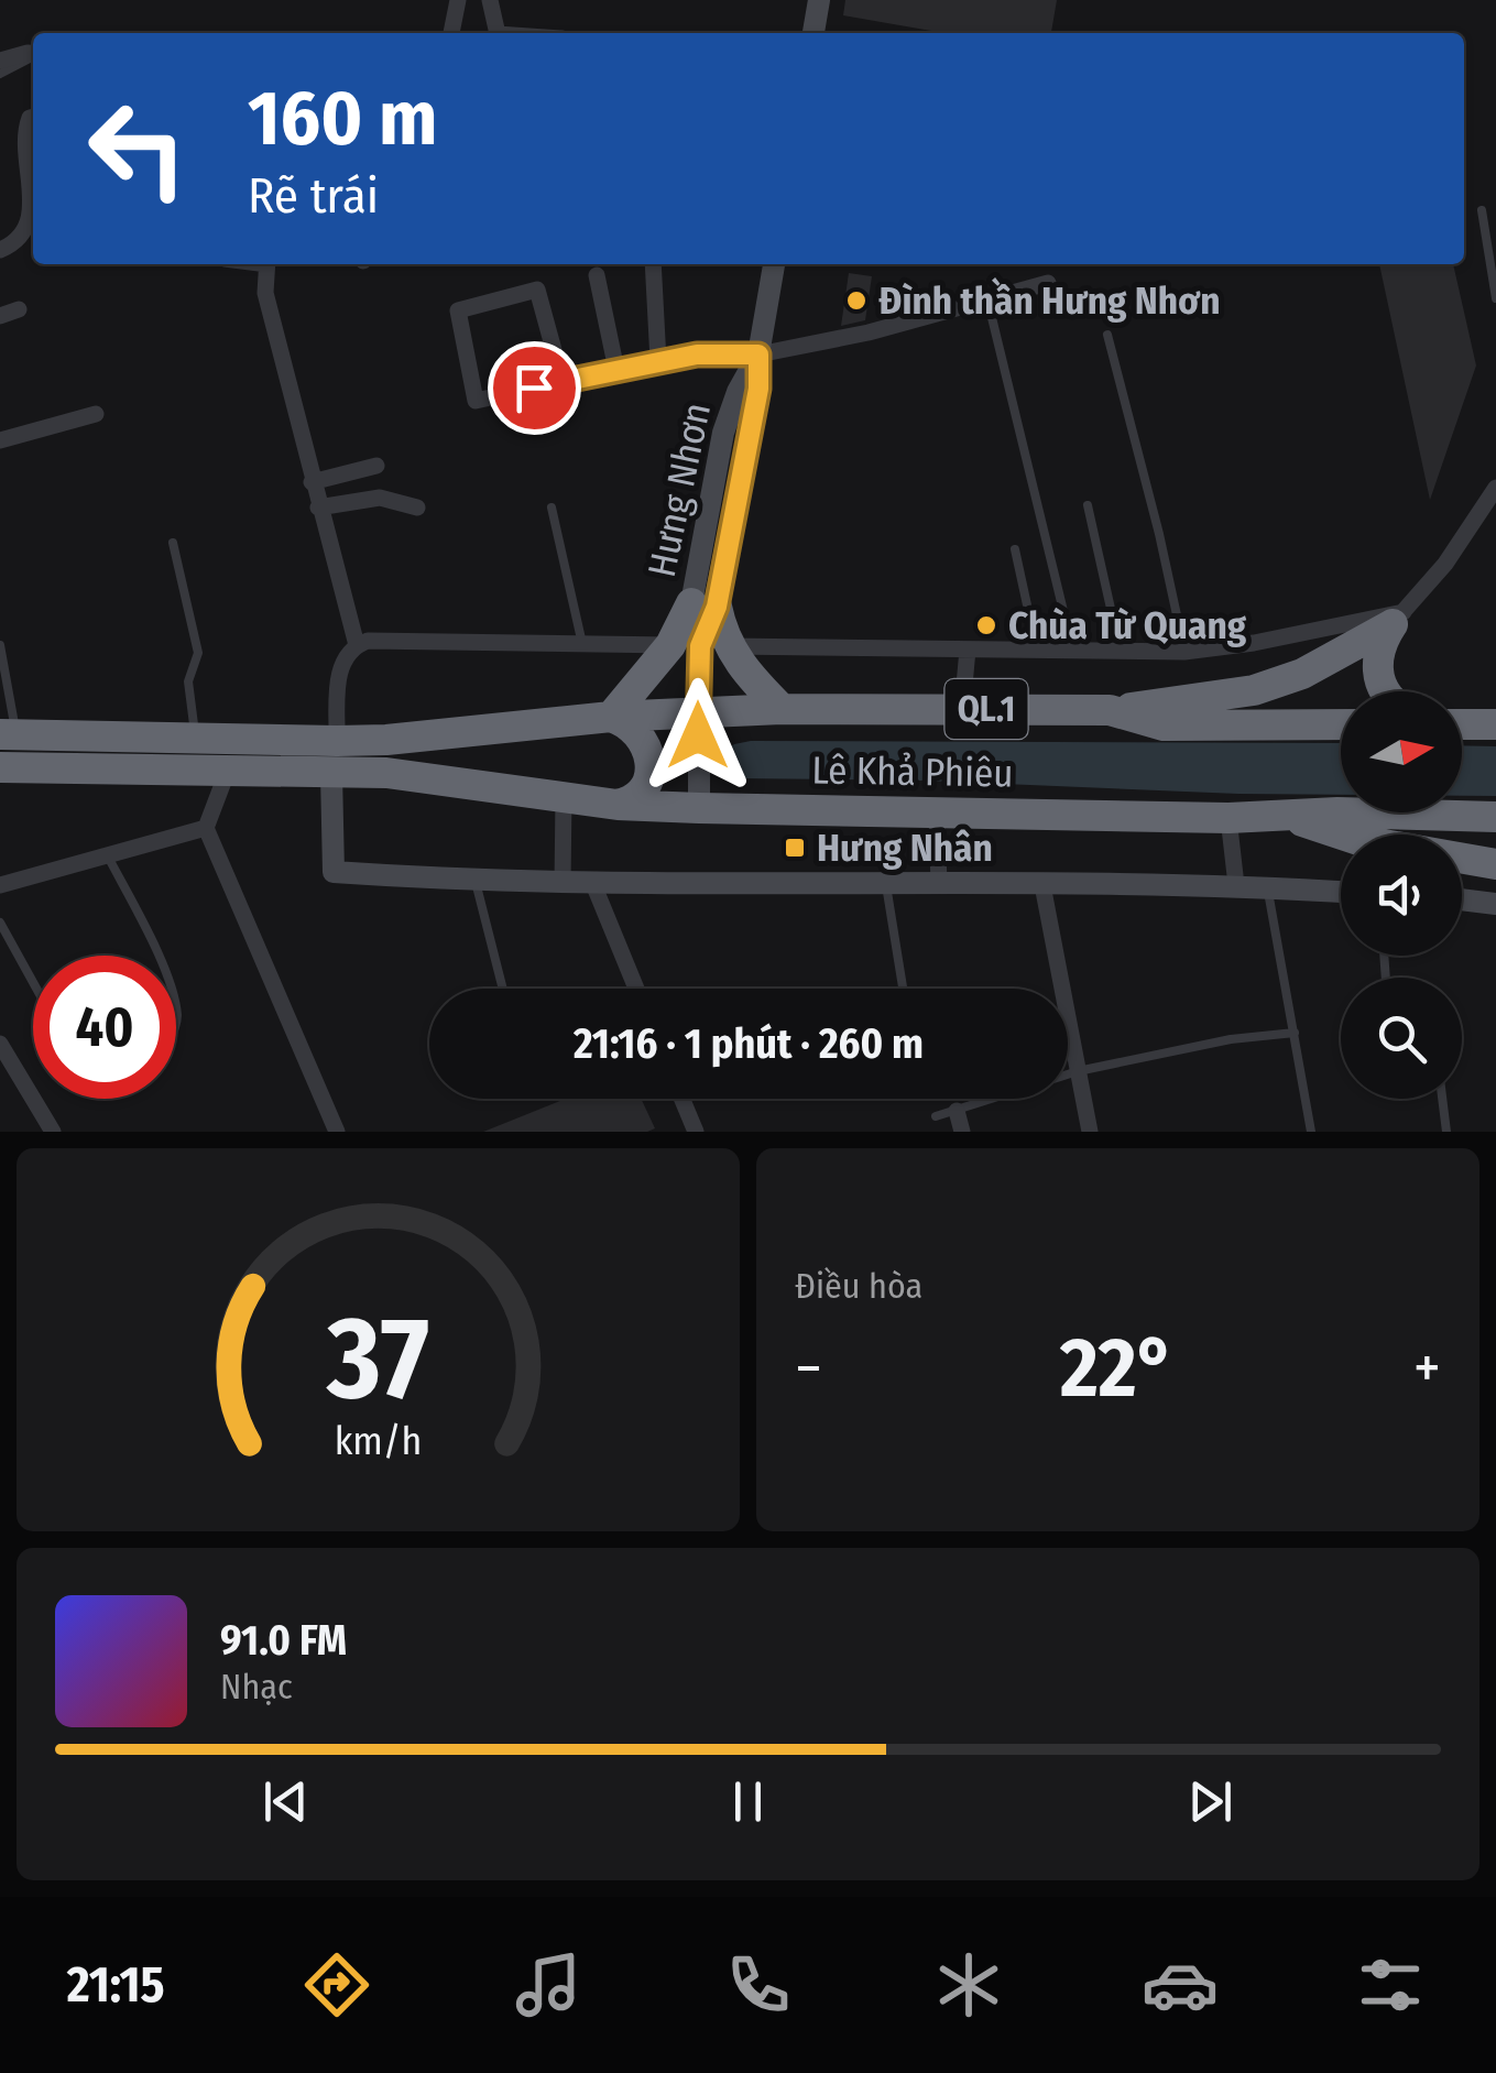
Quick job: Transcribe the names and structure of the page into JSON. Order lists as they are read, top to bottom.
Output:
{
  "streets": {
    "highway": ["QL.1", "Lê Khả Phiêu"],
    "street": ["Hưng Nhơn"]
  },
  "places": {
    "other": ["Đình thần Hưng Nhơn", "Chùa Từ Quang"],
    "transit": ["Hưng Nhân"]
  },
  "north": "right",
  "page": {
    "turn": ["160 m", "Rẽ trái"],
    "limit": "40",
    "trip": "21:16 · 1 phút · 260 m",
    "tile": "Điều hòa",
    "heat": ["−", "22°", "+"],
    "song": ["91.0 FM", "Nhạc"],
    "tabs": "21:15",
    "gauge": ["37", "km/h"]
  }
}
